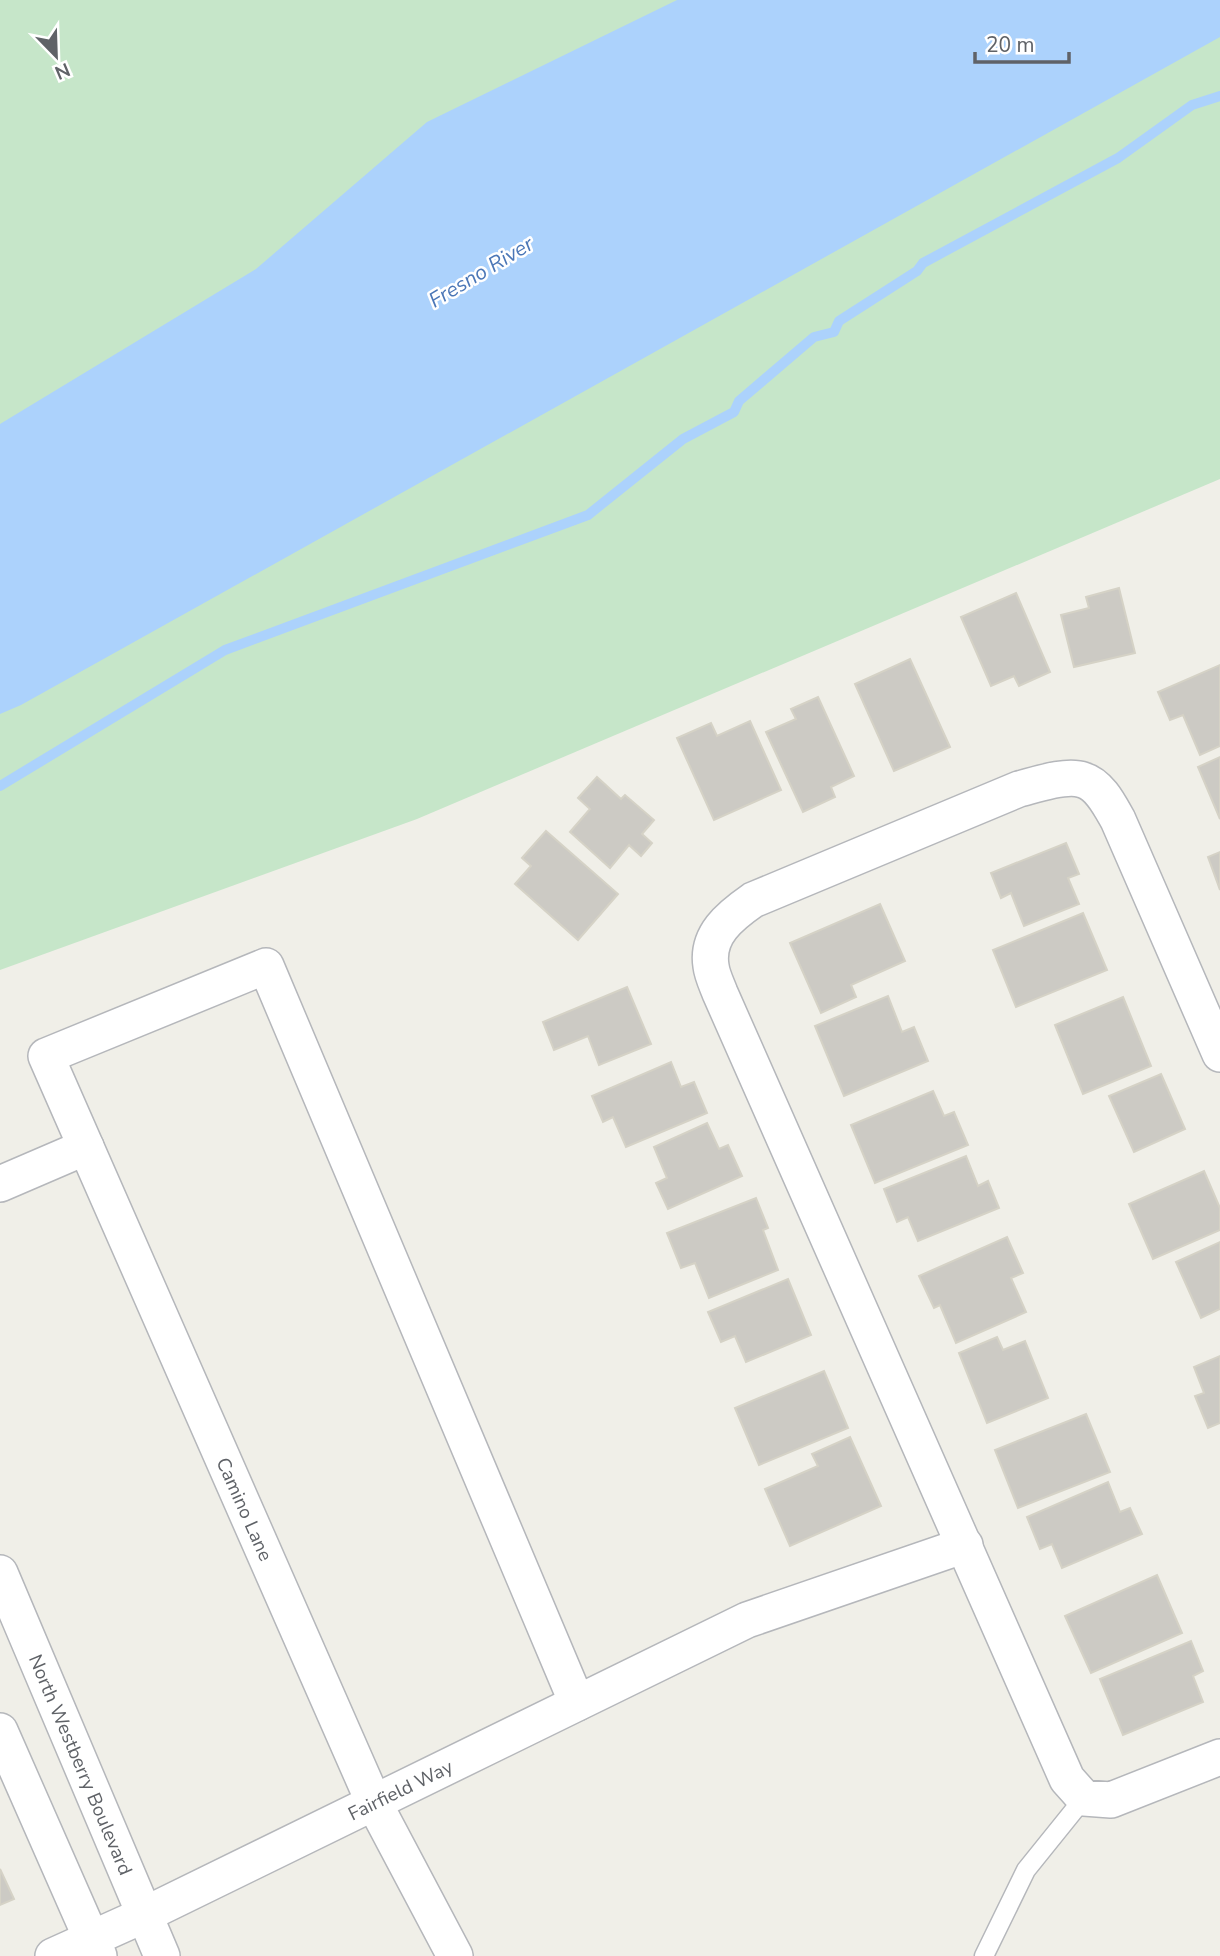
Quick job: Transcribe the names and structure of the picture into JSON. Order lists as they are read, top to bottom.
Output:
{
  "streets": {
    "street": ["Camino Lane", "North Westberry Boulevard", "Fairfield Way"]
  },
  "crossings": [
    ["Camino Lane", "Fairfield Way"],
    ["North Westberry Boulevard", "Fairfield Way"]
  ],
  "water": ["Fresno River"],
  "scale_bar": "20 m",
  "north": "bottom right"
}
